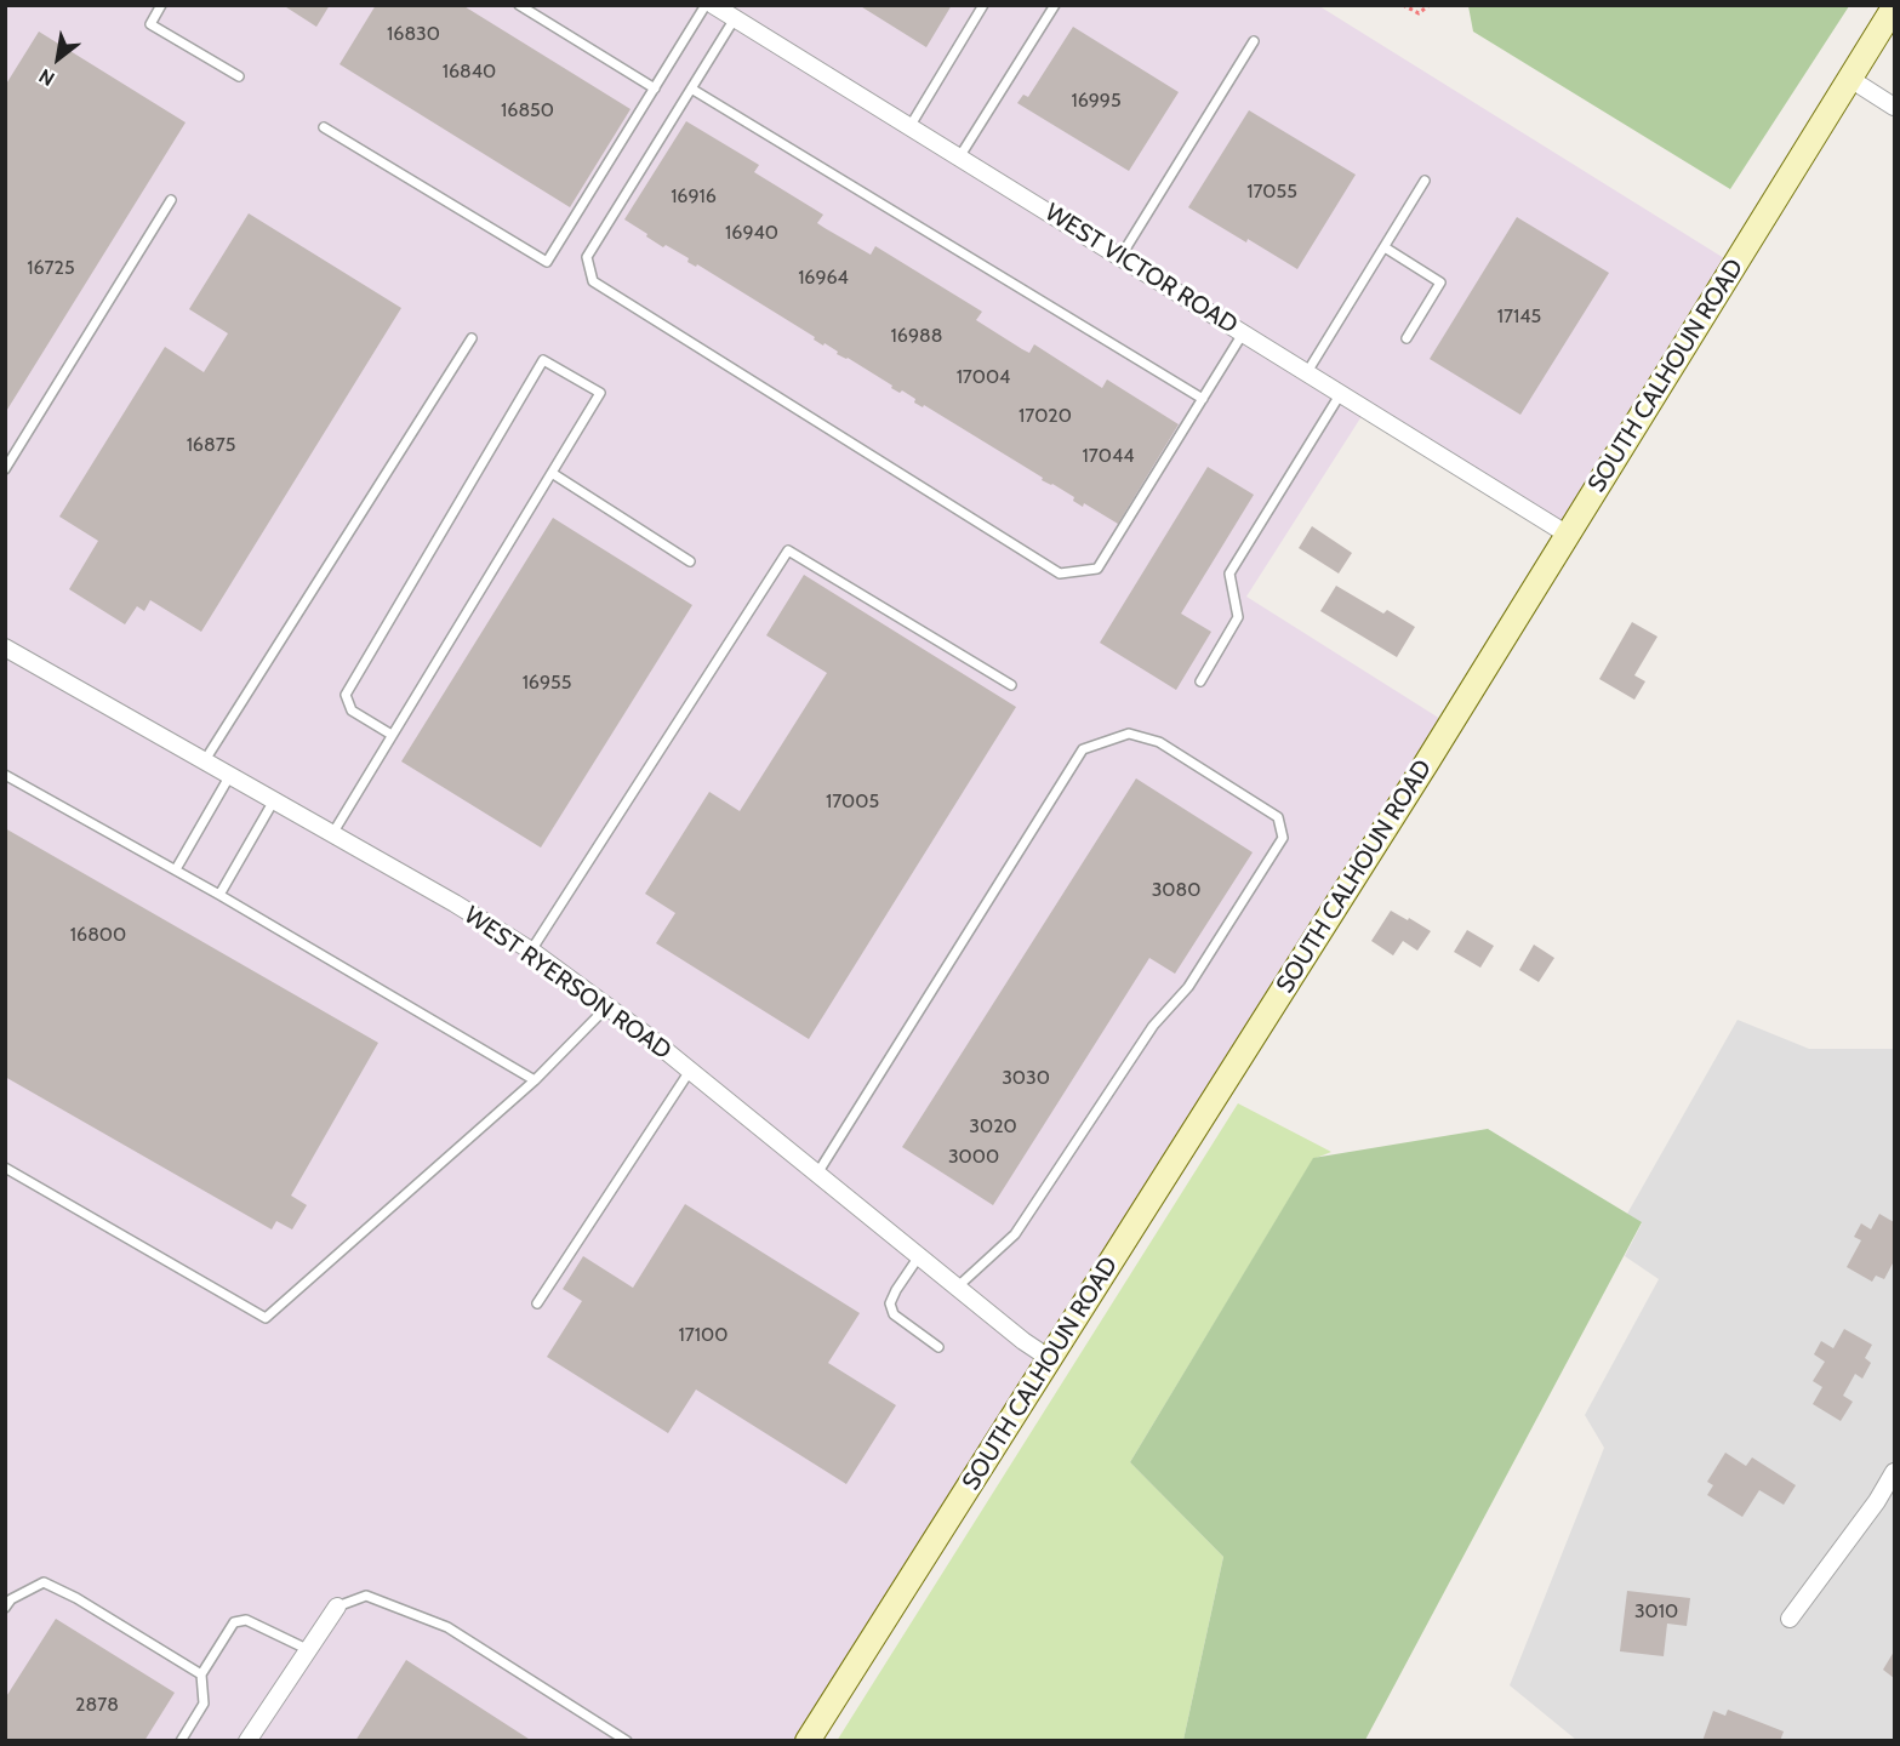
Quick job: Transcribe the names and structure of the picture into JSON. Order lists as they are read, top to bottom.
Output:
{
  "streets": {
    "street": ["WEST VICTOR ROAD", "SOUTH CALHOUN ROAD", "WEST RYERSON ROAD"]
  },
  "crossings": [
    ["WEST VICTOR ROAD", "SOUTH CALHOUN ROAD"],
    ["SOUTH CALHOUN ROAD", "WEST RYERSON ROAD"]
  ],
  "house_numbers": [
    "16830",
    "16840",
    "16995",
    "16850",
    "17055",
    "16916",
    "16940",
    "16725",
    "16964",
    "17145",
    "16988",
    "17004",
    "17020",
    "16875",
    "17044",
    "16955",
    "17005",
    "3080",
    "16800",
    "3030",
    "3020",
    "3000",
    "17100",
    "3010",
    "2878"
  ],
  "north": "bottom left"
}
